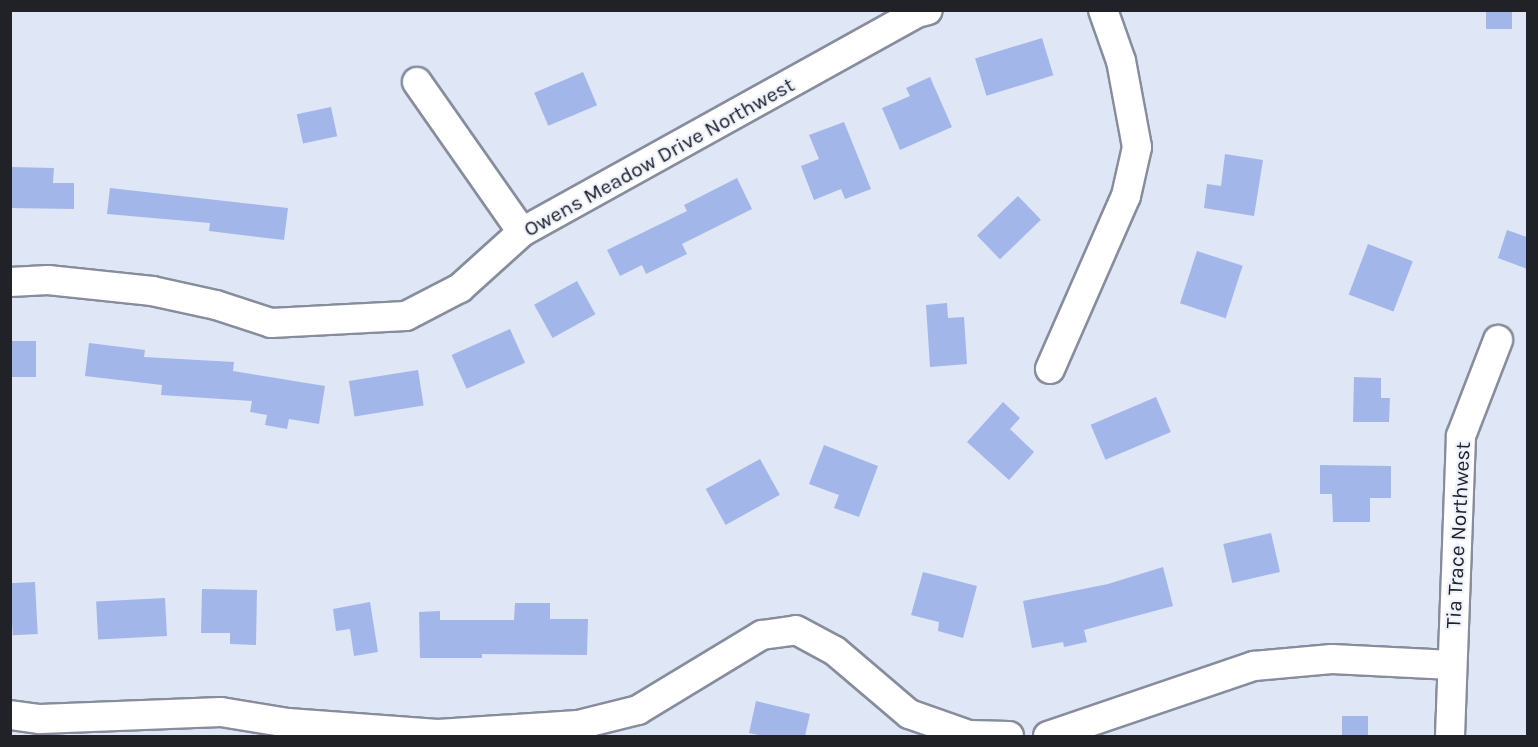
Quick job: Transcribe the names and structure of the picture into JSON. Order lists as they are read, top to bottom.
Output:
{
  "streets": {
    "street": ["Owens Meadow Drive Northwest", "Tia Trace Northwest"]
  }
}
